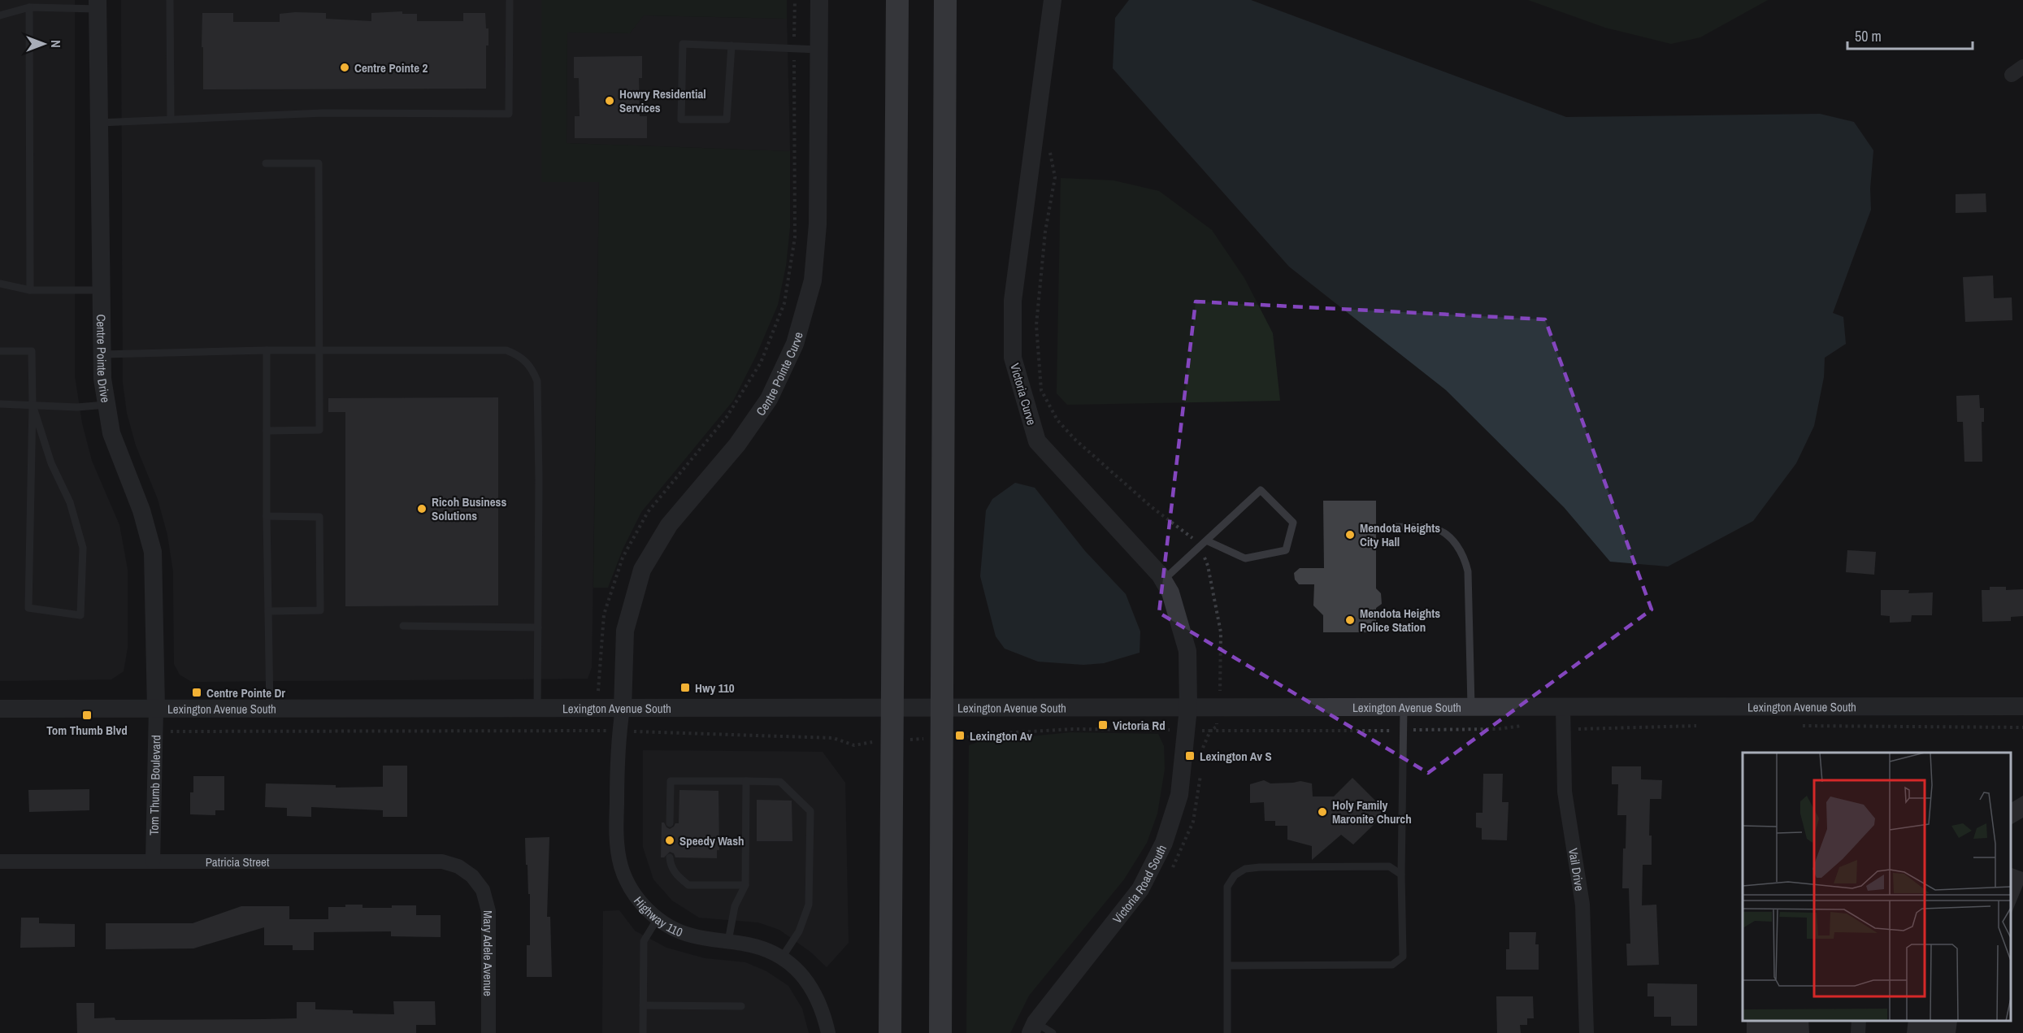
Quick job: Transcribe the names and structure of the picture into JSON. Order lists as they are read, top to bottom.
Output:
{
  "streets": {
    "street": [
      "Centre Pointe Drive",
      "Centre Pointe Curve",
      "Victoria Curve",
      "Lexington Avenue South",
      "Tom Thumb Boulevard",
      "Patricia Street",
      "Vail Drive",
      "Victoria Road South",
      "Highway 110",
      "Mary Adele Avenue"
    ]
  },
  "crossings": [
    ["Centre Pointe Drive", "Lexington Avenue South"],
    ["Centre Pointe Drive", "Tom Thumb Boulevard"],
    ["Centre Pointe Curve", "Lexington Avenue South"],
    ["Centre Pointe Curve", "Highway 110"],
    ["Victoria Curve", "Lexington Avenue South"],
    ["Victoria Curve", "Victoria Road South"],
    ["Lexington Avenue South", "Tom Thumb Boulevard"],
    ["Lexington Avenue South", "Vail Drive"],
    ["Lexington Avenue South", "Victoria Road South"],
    ["Lexington Avenue South", "Highway 110"],
    ["Tom Thumb Boulevard", "Patricia Street"],
    ["Patricia Street", "Mary Adele Avenue"]
  ],
  "places": {
    "other": [
      "Centre Pointe 2",
      "Howry Residential Services",
      "Ricoh Business Solutions",
      "Mendota Heights City Hall",
      "Mendota Heights Police Station",
      "Holy Family Maronite Church",
      "Speedy Wash"
    ],
    "transit": [
      "Hwy 110",
      "Centre Pointe Dr",
      "Tom Thumb Blvd",
      "Victoria Rd",
      "Lexington Av",
      "Lexington Av S"
    ]
  },
  "scale_bar": "50 m",
  "north": "right"
}
